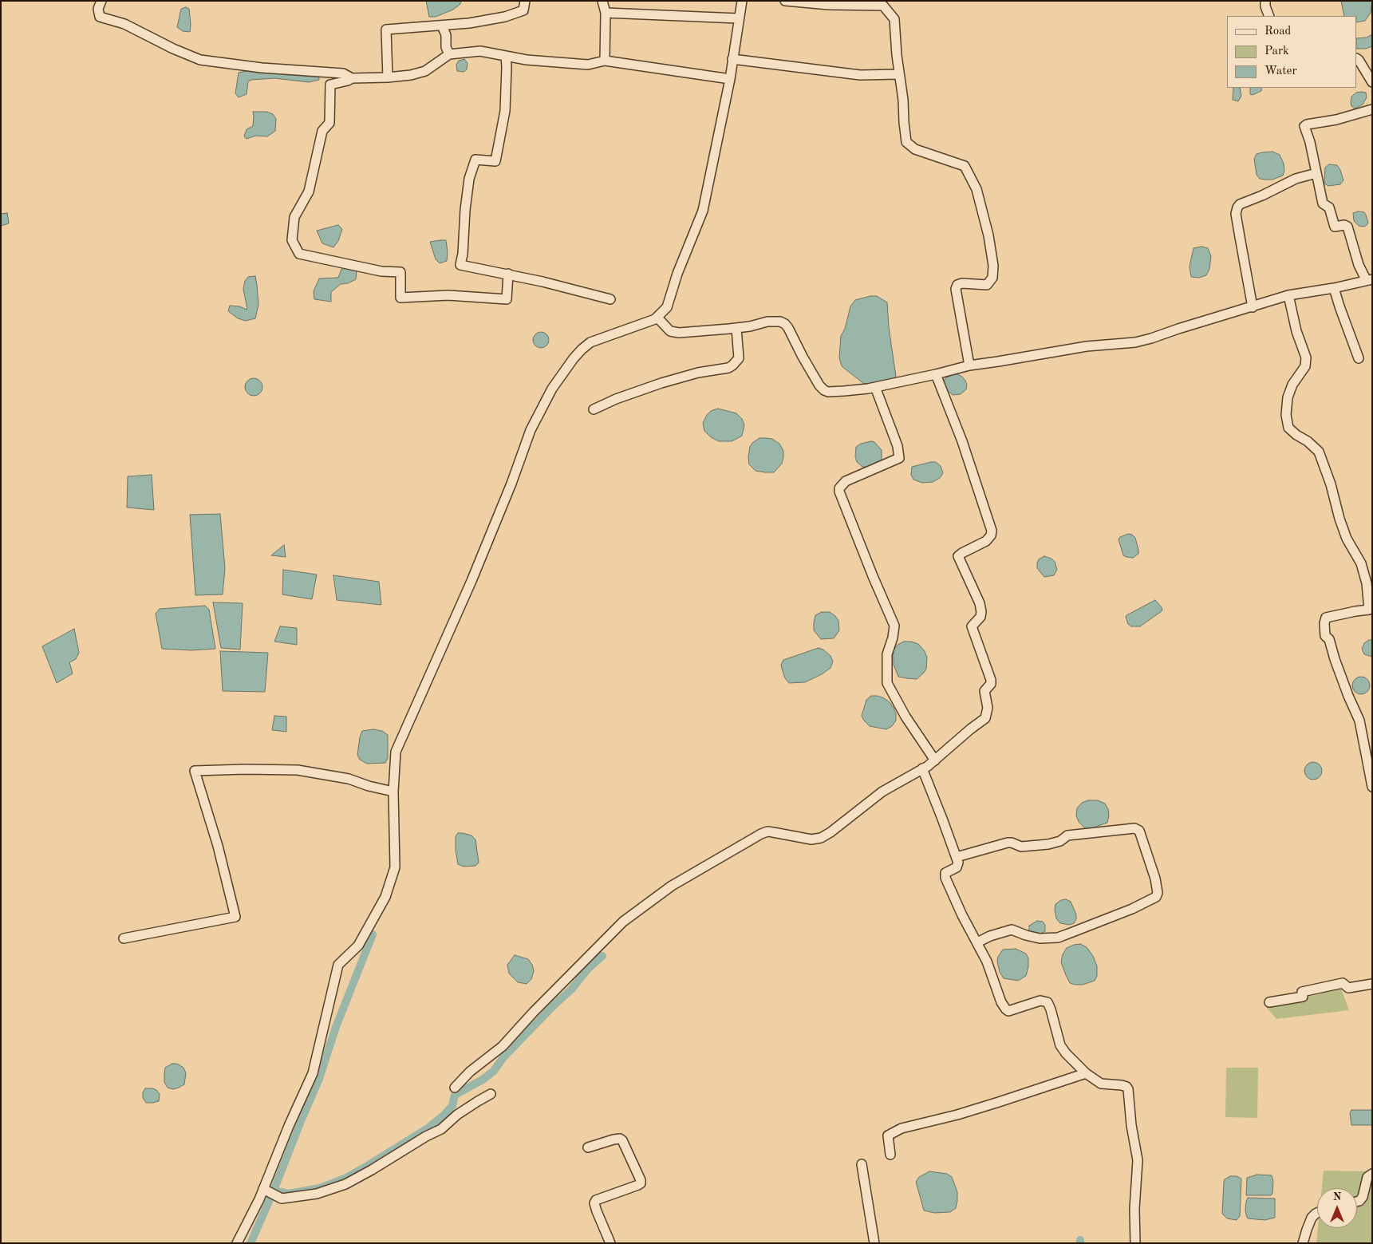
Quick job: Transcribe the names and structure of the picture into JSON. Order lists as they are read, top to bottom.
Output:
{
  "legend": ["Road", "Park", "Water"],
  "north": "top"
}
